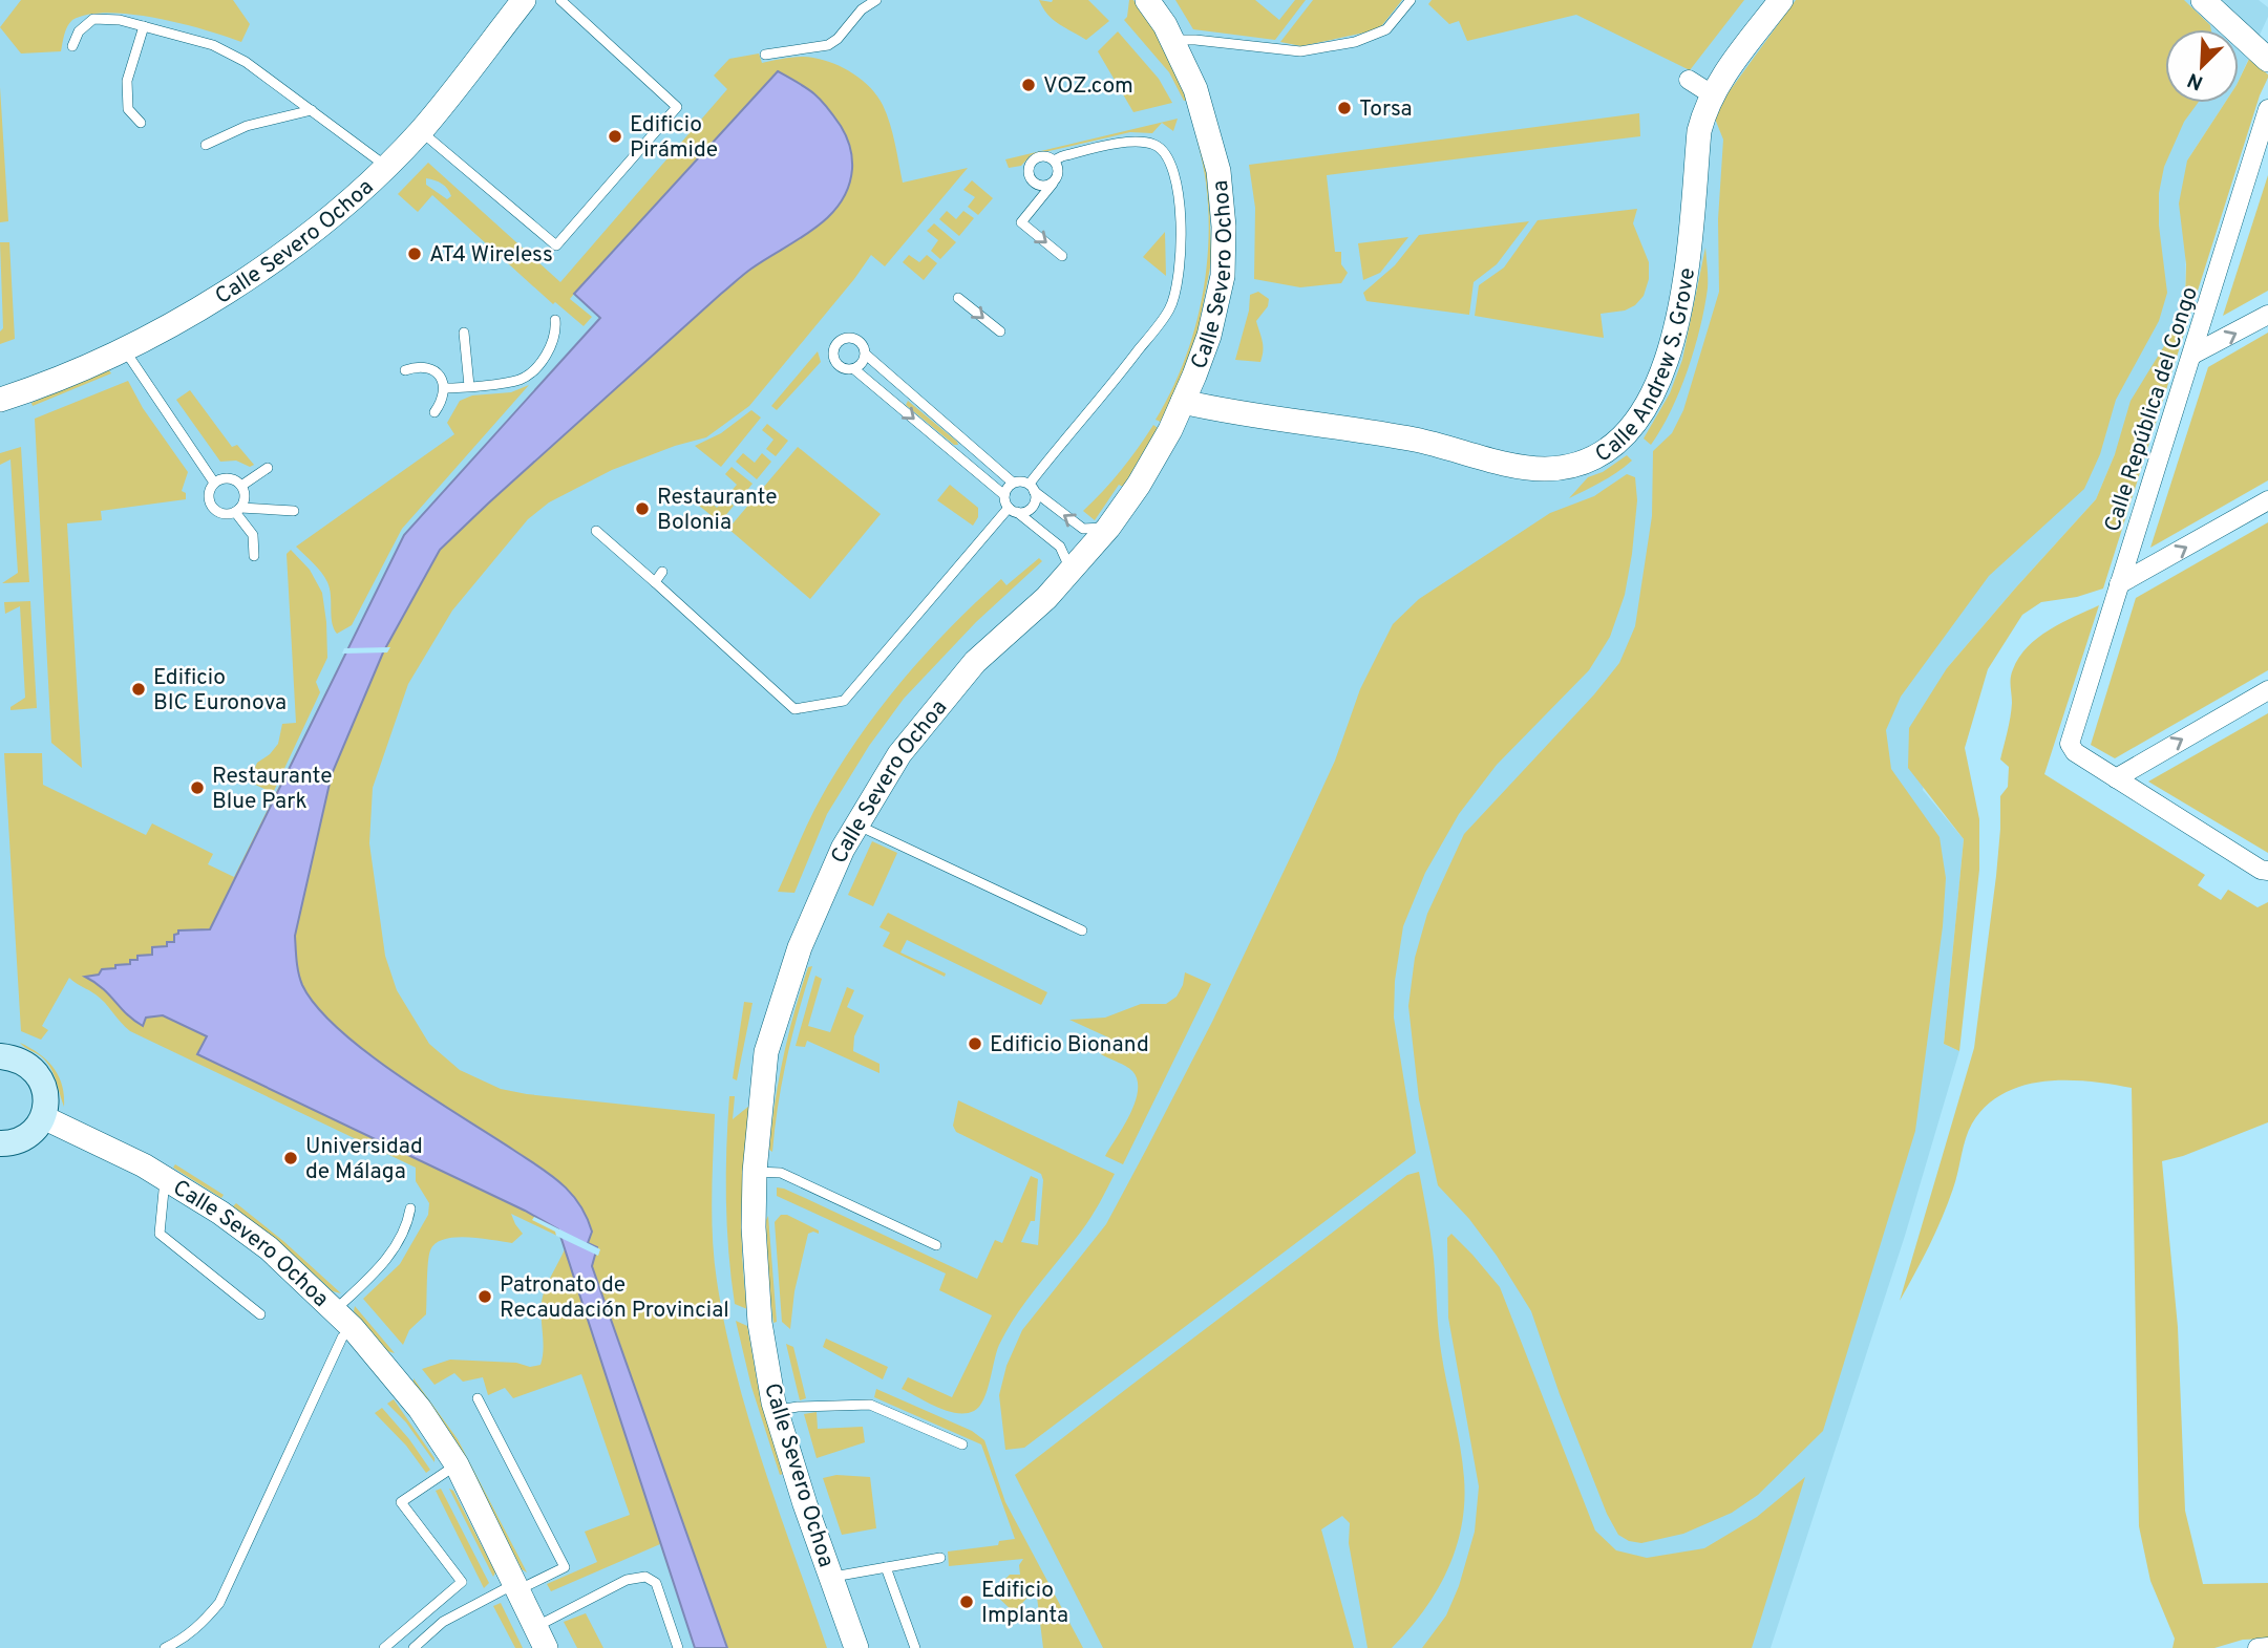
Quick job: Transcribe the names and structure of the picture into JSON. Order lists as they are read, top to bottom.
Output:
{
  "streets": {
    "street": ["Calle Severo Ochoa", "Calle Andrew S. Grove", "Calle República del Congo"]
  },
  "crossings": [
    ["Calle Severo Ochoa", "Calle Andrew S. Grove"]
  ],
  "places": [
    "VOZ.com",
    "Torsa",
    "Edificio Pirámide",
    "AT4 Wireless",
    "Restaurante Bolonia",
    "Edificio BIC Euronova",
    "Restaurante Blue Park",
    "Edificio Bionand",
    "Universidad de Málaga",
    "Patronato de Recaudación Provincial",
    "Edificio Implanta"
  ],
  "north": "bottom left"
}
